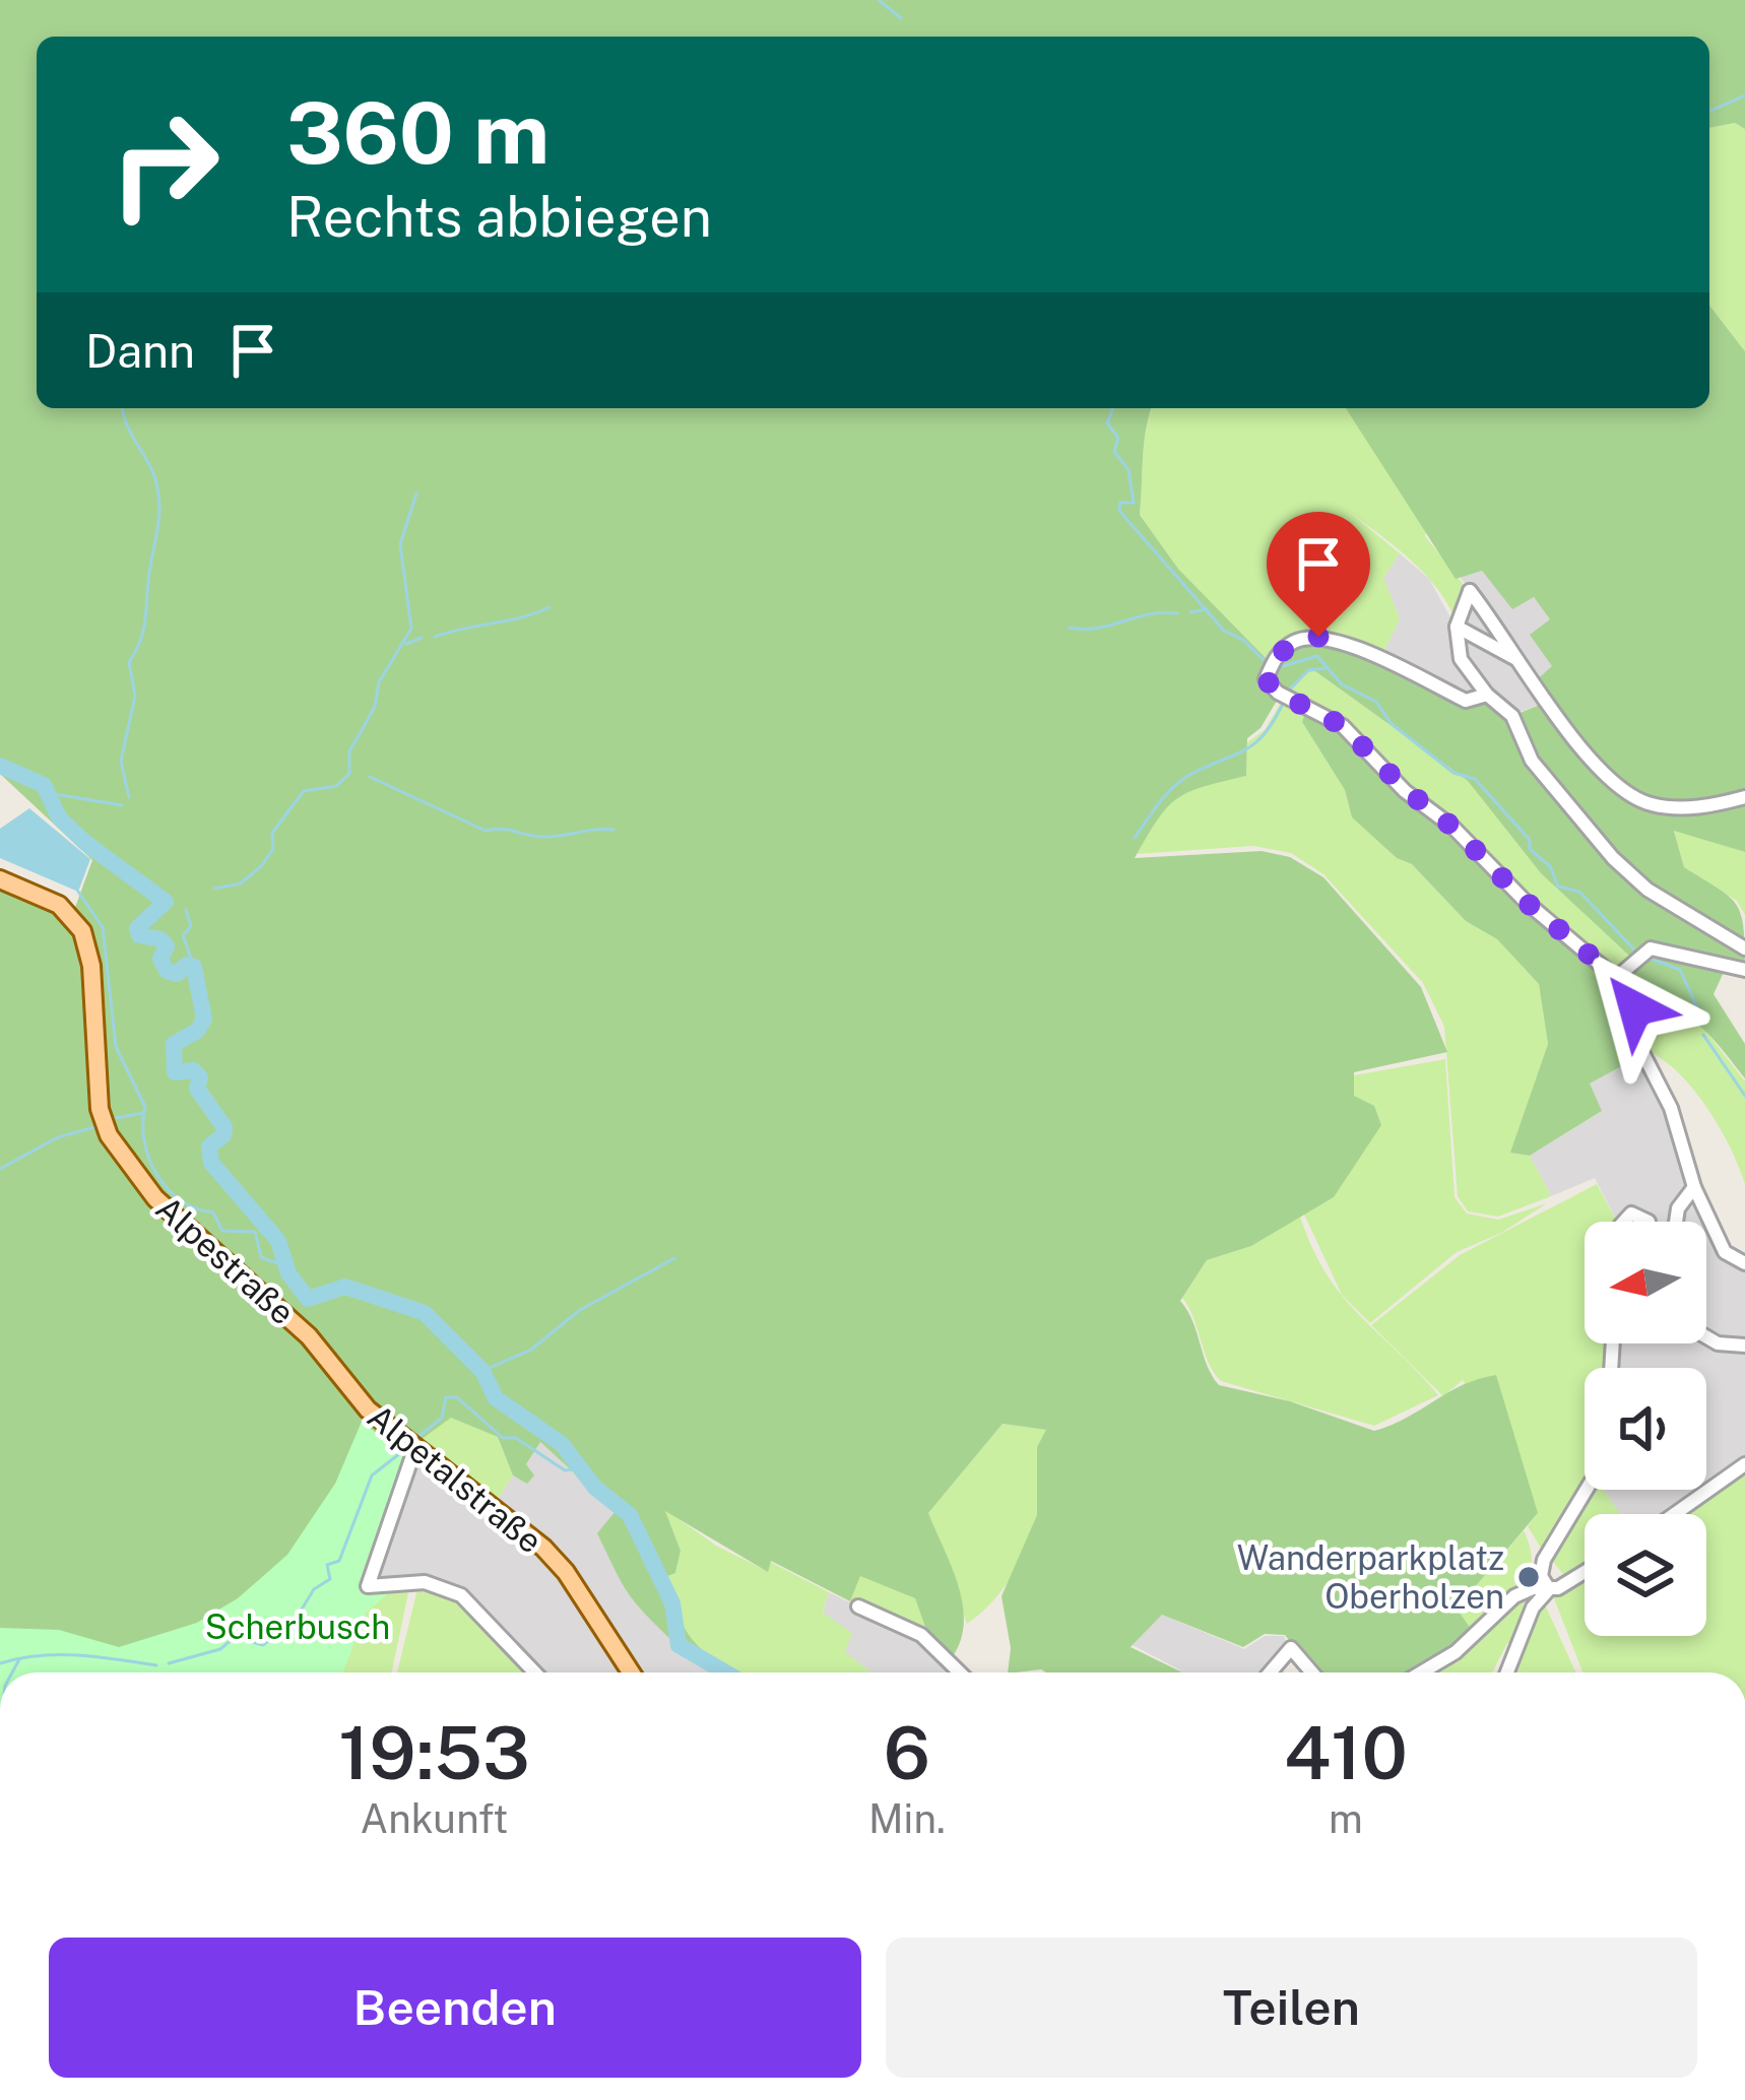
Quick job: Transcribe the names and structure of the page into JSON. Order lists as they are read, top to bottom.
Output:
{
  "streets": {
    "main road": ["Alpestraße", "Alpetalstraße"]
  },
  "crossings": [
    ["Alpestraße", "Alpetalstraße"]
  ],
  "parks": ["Scherbusch"],
  "places": ["Wanderparkplatz Oberholzen"],
  "north": "left",
  "page": {
    "turn": ["360 m", "Rechts abbiegen"],
    "then": "Dann",
    "eta": [
      "19:53",
      "Ankunft",
      "6",
      "Min.",
      "410",
      "m"
    ],
    "buttons": ["Beenden", "Teilen"]
  }
}
